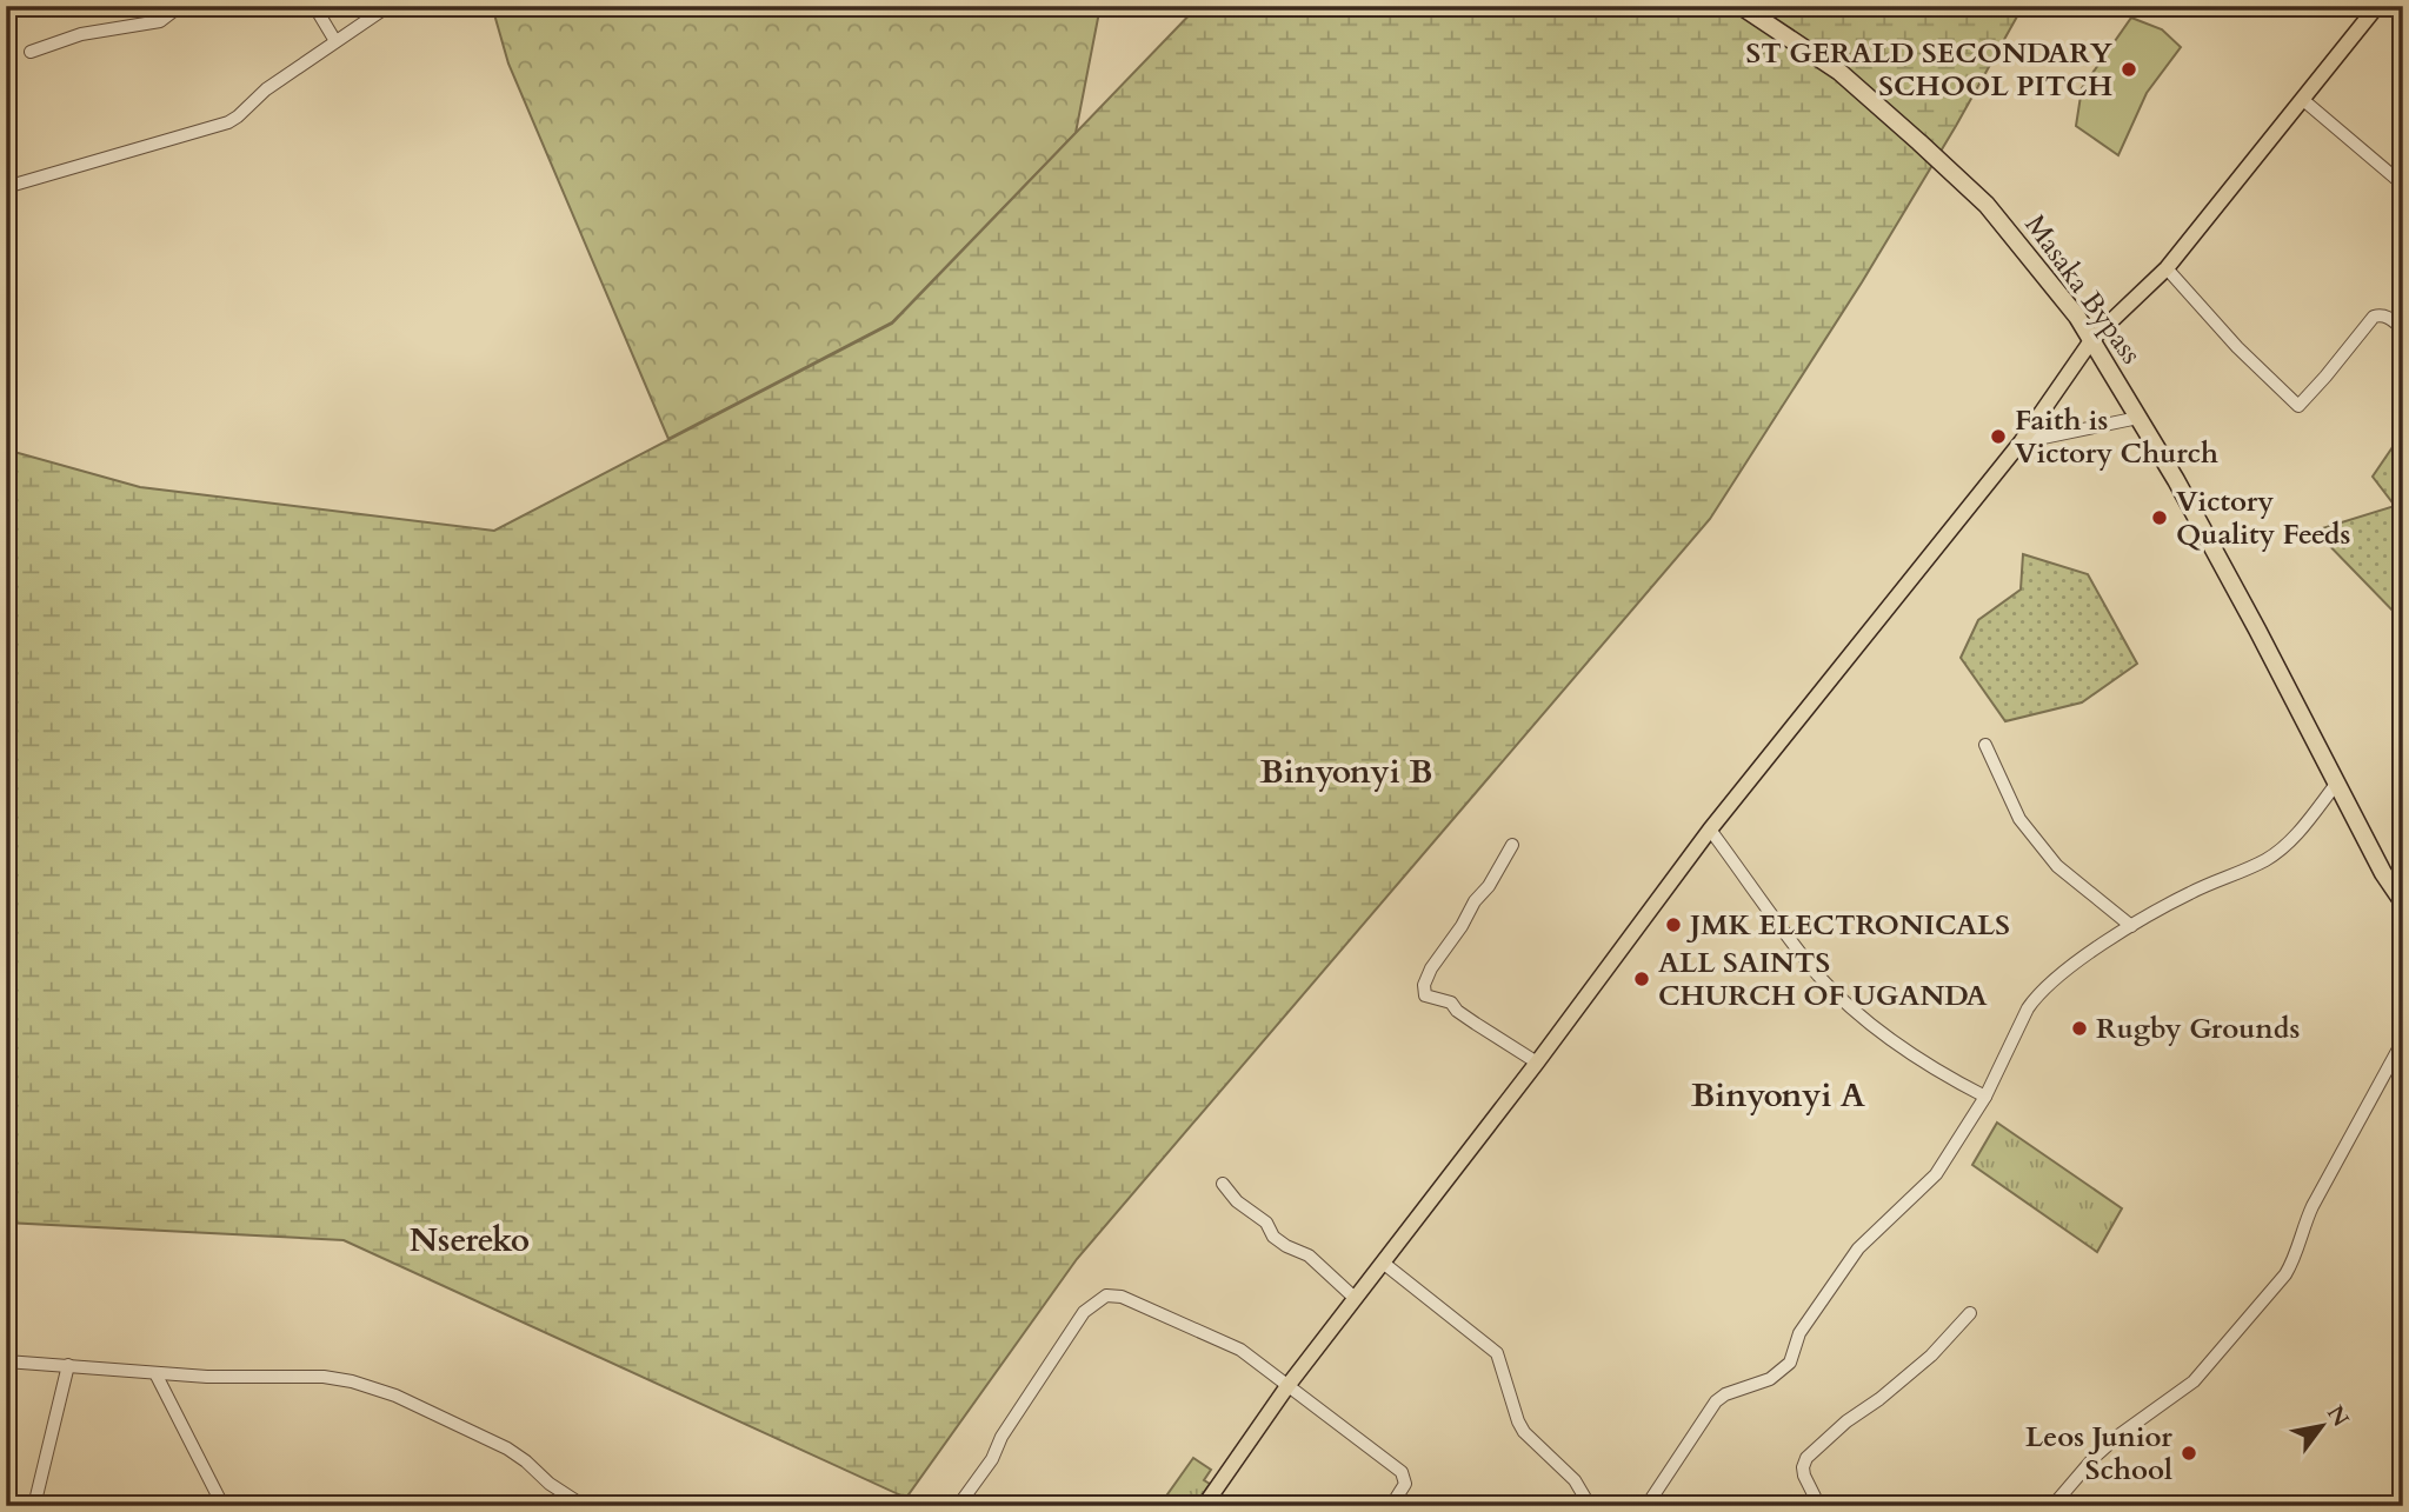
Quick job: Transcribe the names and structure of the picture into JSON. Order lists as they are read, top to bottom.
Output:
{
  "streets": {
    "highway": ["Masaka Bypass"]
  },
  "districts": ["Binyonyi B", "Binyonyi A", "Nsereko"],
  "places": [
    "ST GERALD SECONDARY SCHOOL PITCH",
    "Faith is Victory Church",
    "Victory Quality Feeds",
    "JMK ELECTRONICALS",
    "ALL SAINTS CHURCH OF UGANDA",
    "Rugby Grounds",
    "Leos Junior School"
  ],
  "north": "top right"
}
